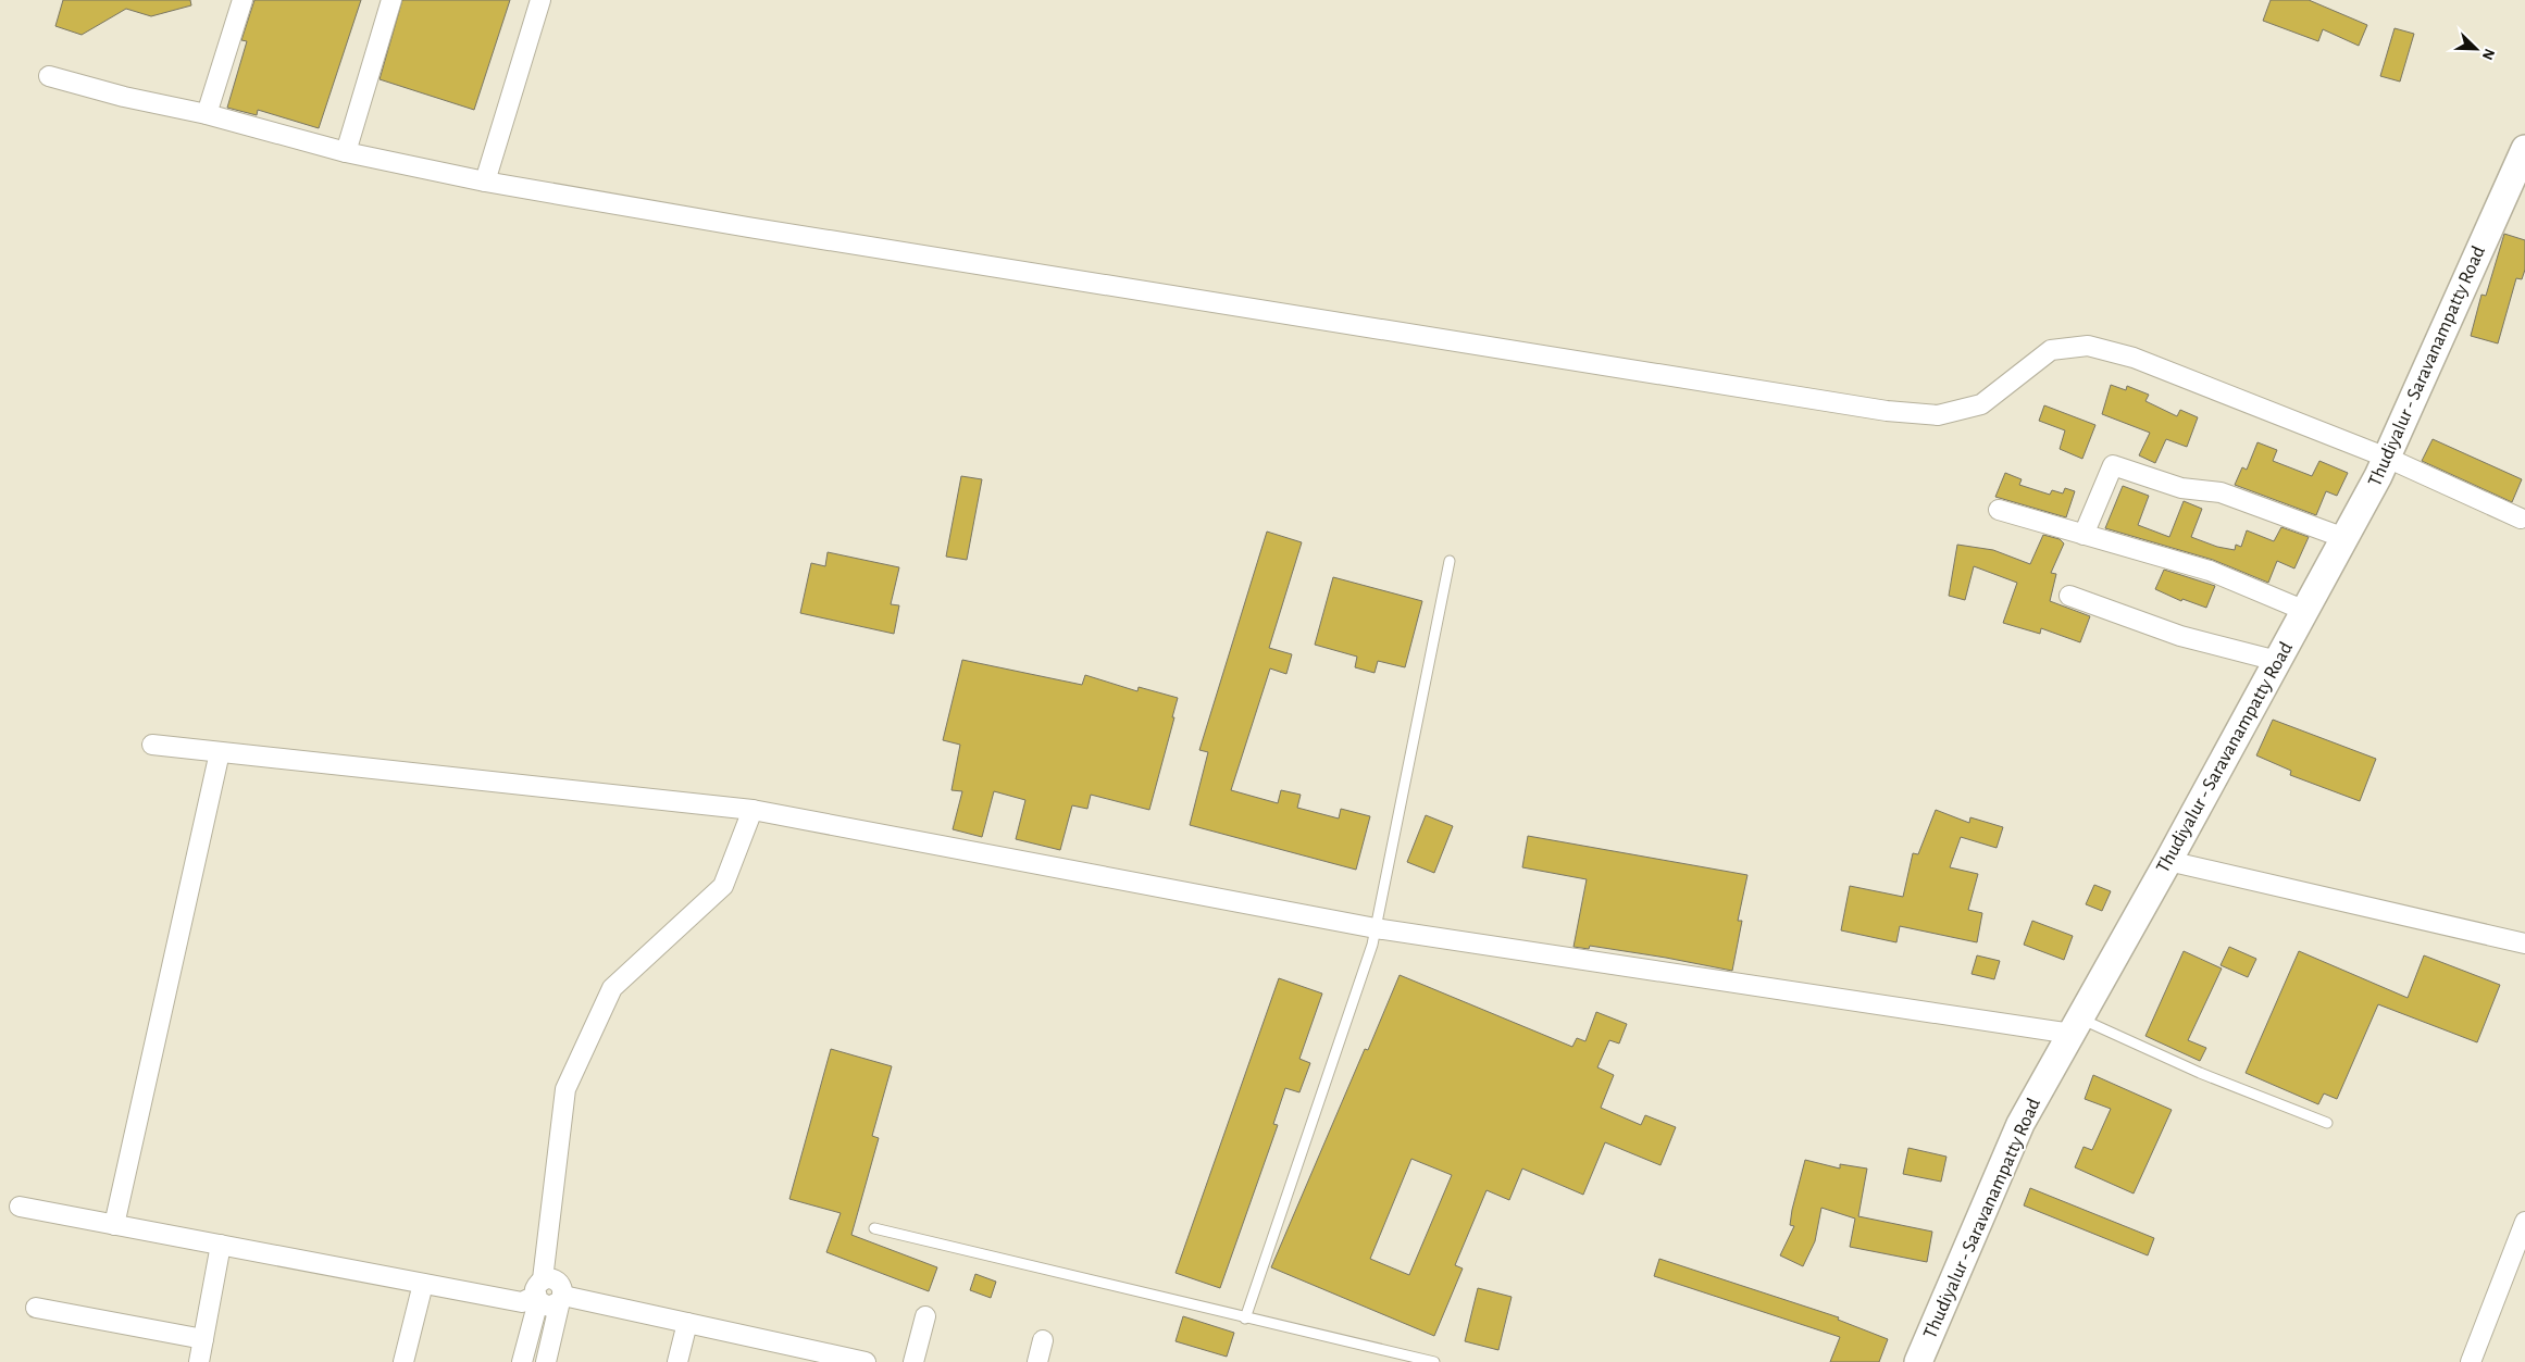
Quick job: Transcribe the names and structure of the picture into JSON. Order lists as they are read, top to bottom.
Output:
{
  "streets": {
    "main road": ["Thudiyalur - Saravanampatty Road"]
  },
  "north": "bottom right"
}
